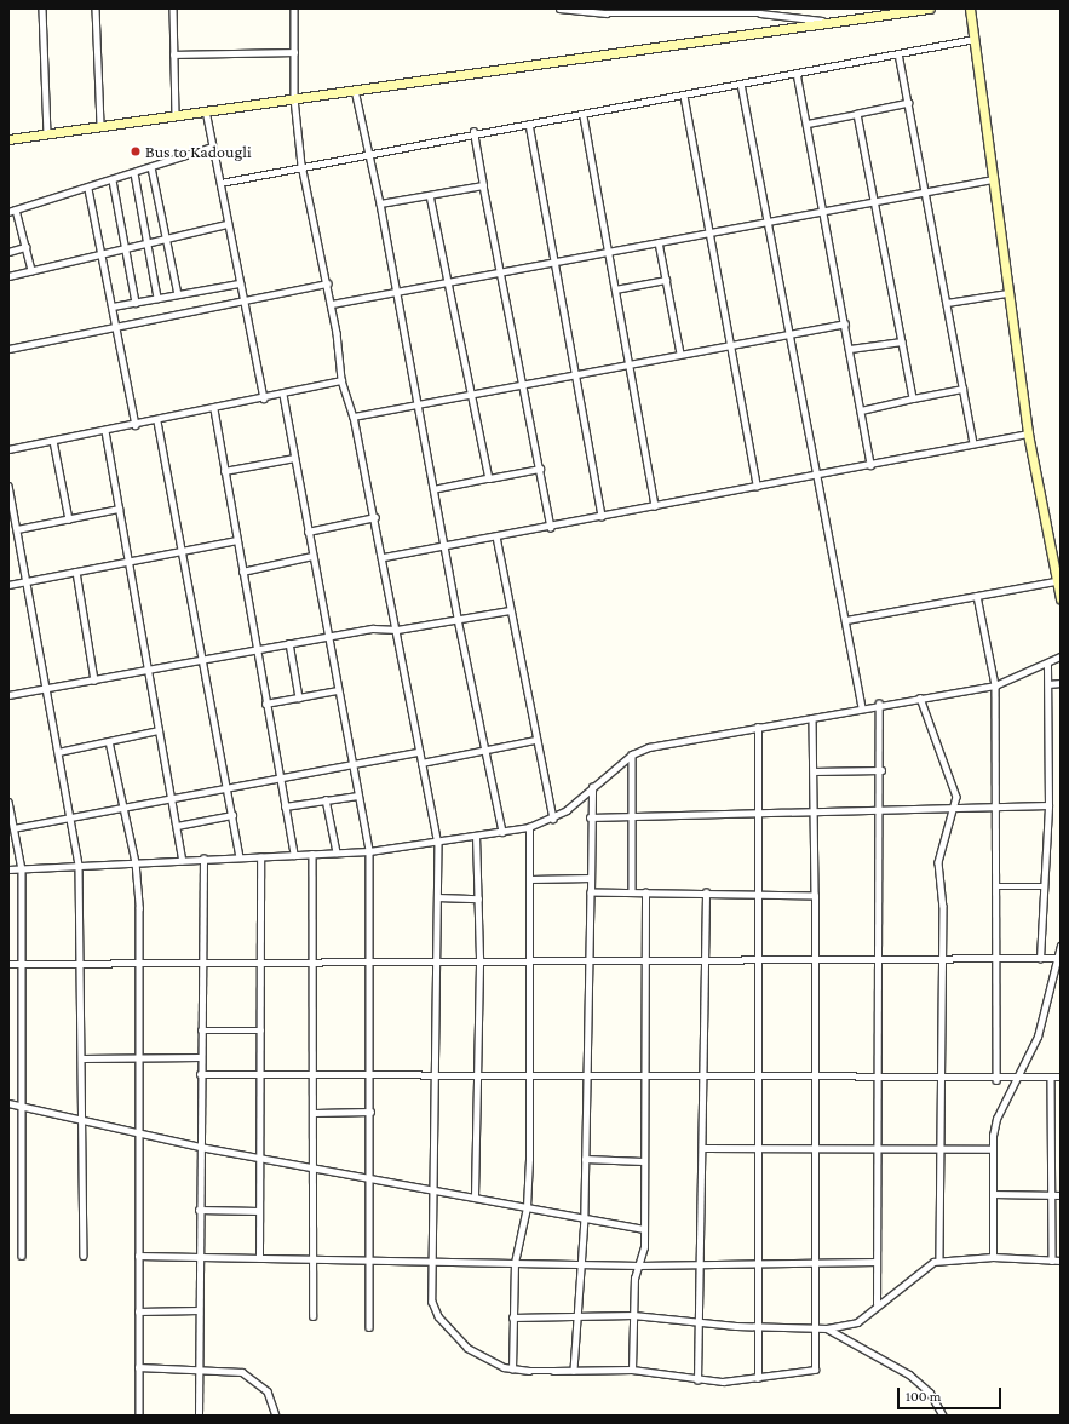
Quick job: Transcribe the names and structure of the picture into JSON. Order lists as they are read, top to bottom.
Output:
{
  "places": ["Bus to Kadougli"],
  "scale_bar": "100 m"
}
